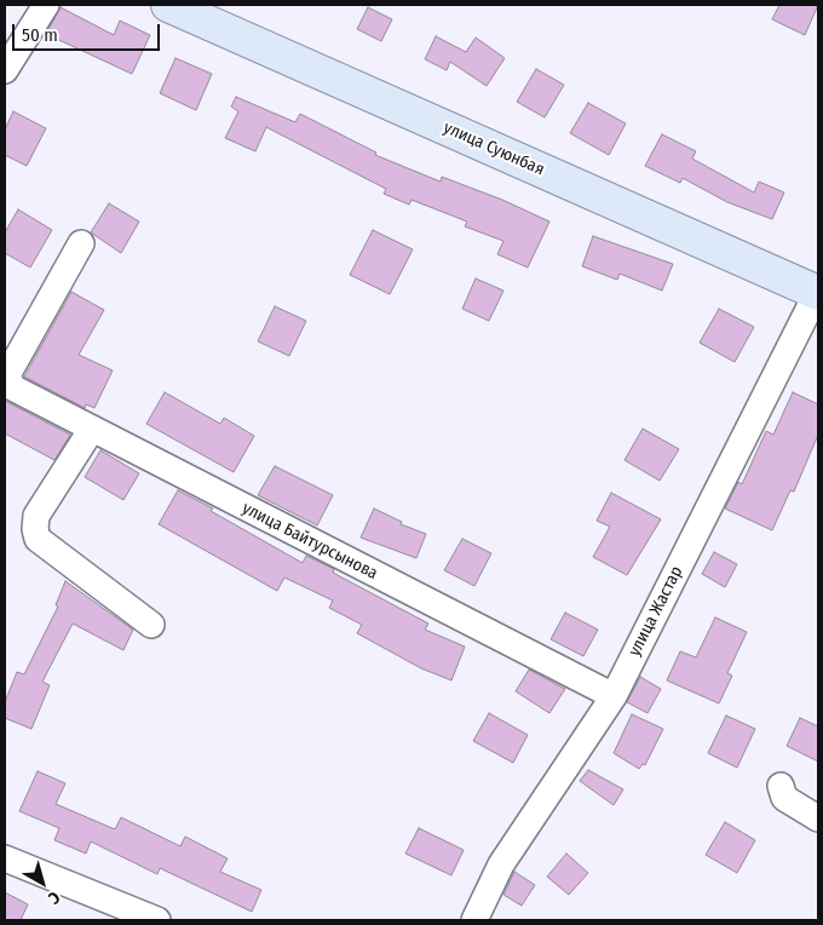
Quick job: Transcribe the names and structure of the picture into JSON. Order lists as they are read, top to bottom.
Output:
{
  "streets": {
    "main road": ["улица Суюнбая"],
    "street": ["улица Байтурсынова", "улица Жастар"]
  },
  "crossings": [
    ["улица Суюнбая", "улица Жастар"],
    ["улица Байтурсынова", "улица Жастар"]
  ],
  "scale_bar": "50 m",
  "north": "bottom right"
}
